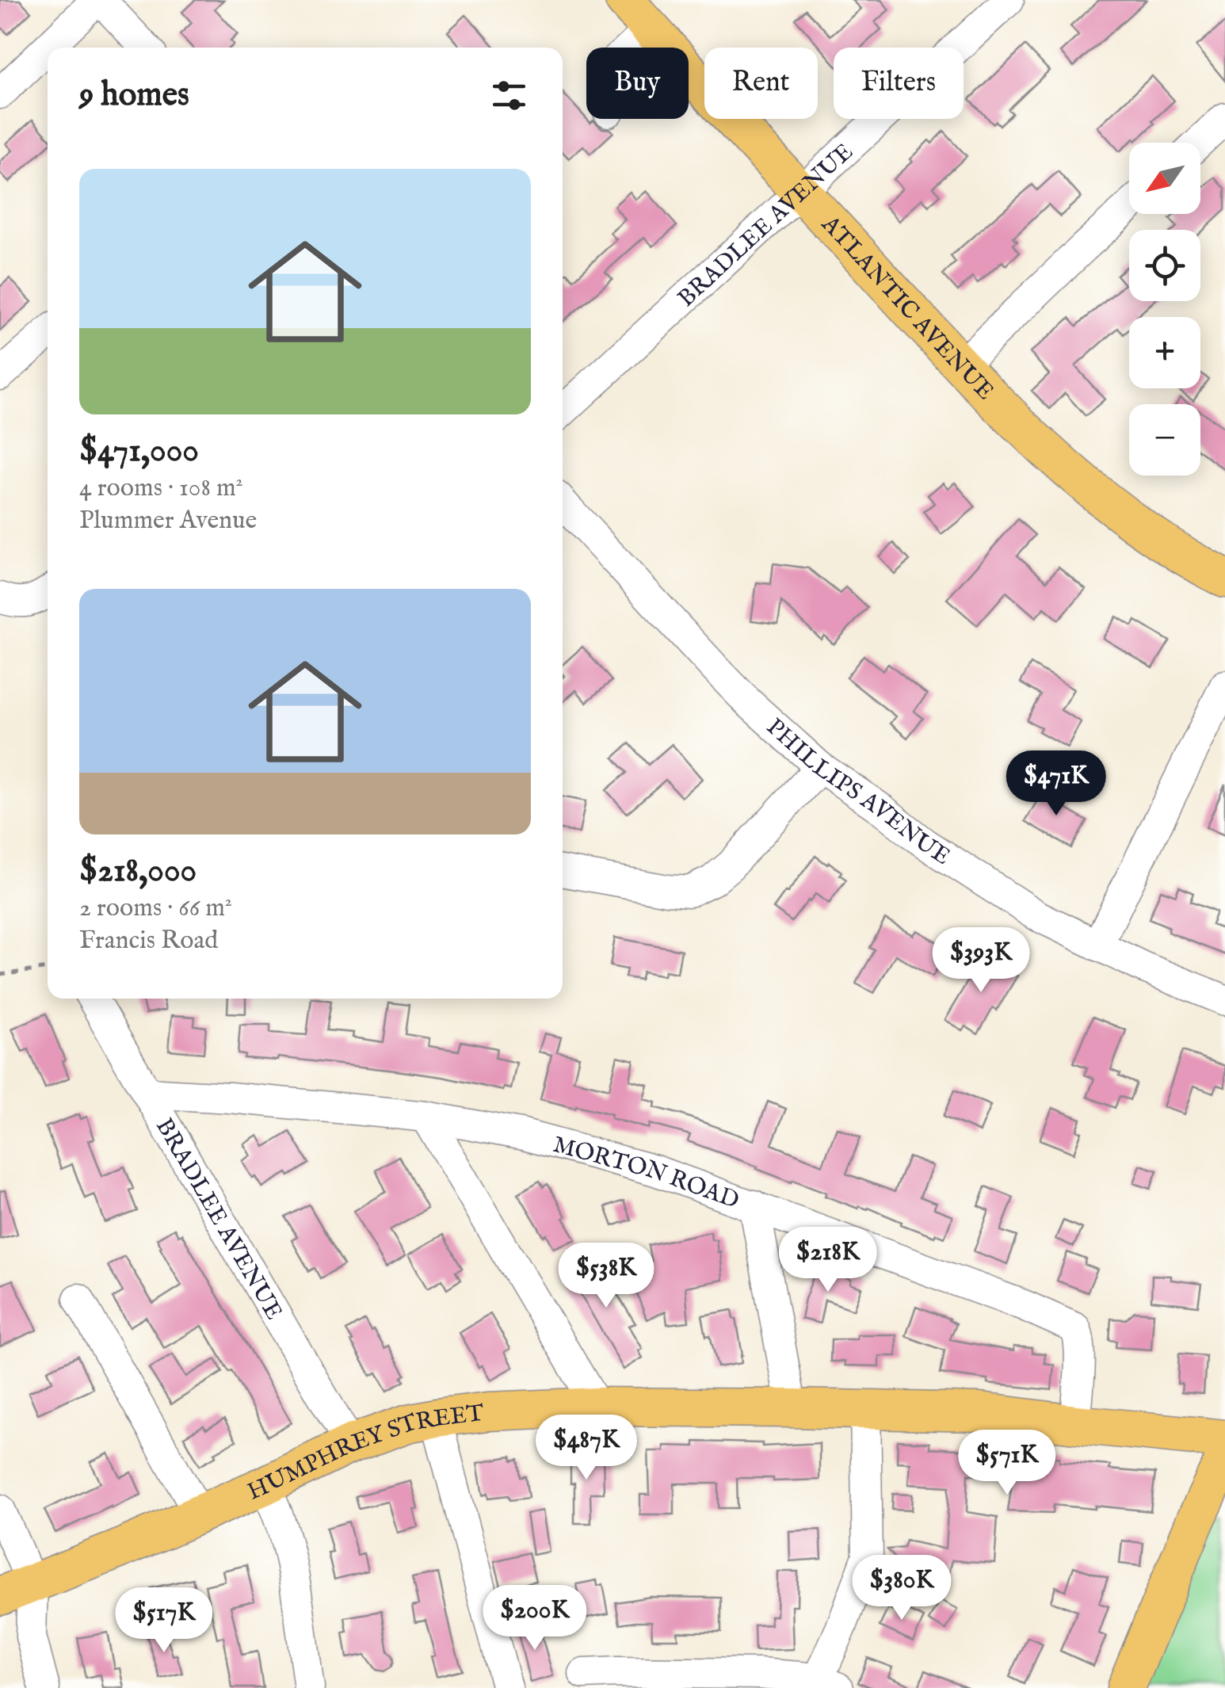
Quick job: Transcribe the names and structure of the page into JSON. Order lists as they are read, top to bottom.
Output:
{
  "streets": {
    "main road": ["ATLANTIC AVENUE", "HUMPHREY STREET"],
    "street": ["BRADLEE AVENUE", "PHILLIPS AVENUE", "MORTON ROAD"]
  },
  "crossings": [
    ["BRADLEE AVENUE", "ATLANTIC AVENUE"],
    ["BRADLEE AVENUE", "MORTON ROAD"],
    ["BRADLEE AVENUE", "HUMPHREY STREET"],
    ["MORTON ROAD", "HUMPHREY STREET"]
  ],
  "north": "bottom left",
  "page": {
    "chip": ["Buy", "Rent", "Filters"],
    "heading": "9 homes",
    "map_buttons": ["+", "−"],
    "list": [
      {
        "name": "$471,000",
        "note": "4 rooms · 108 m² · Plummer Avenue"
      },
      {
        "name": "$218,000",
        "note": "2 rooms · 66 m² · Francis Road"
      }
    ],
    "price": [
      "$471K",
      "$393K",
      "$218K",
      "$538K",
      "$487K",
      "$571K",
      "$380K",
      "$200K",
      "$517K"
    ]
  }
}
